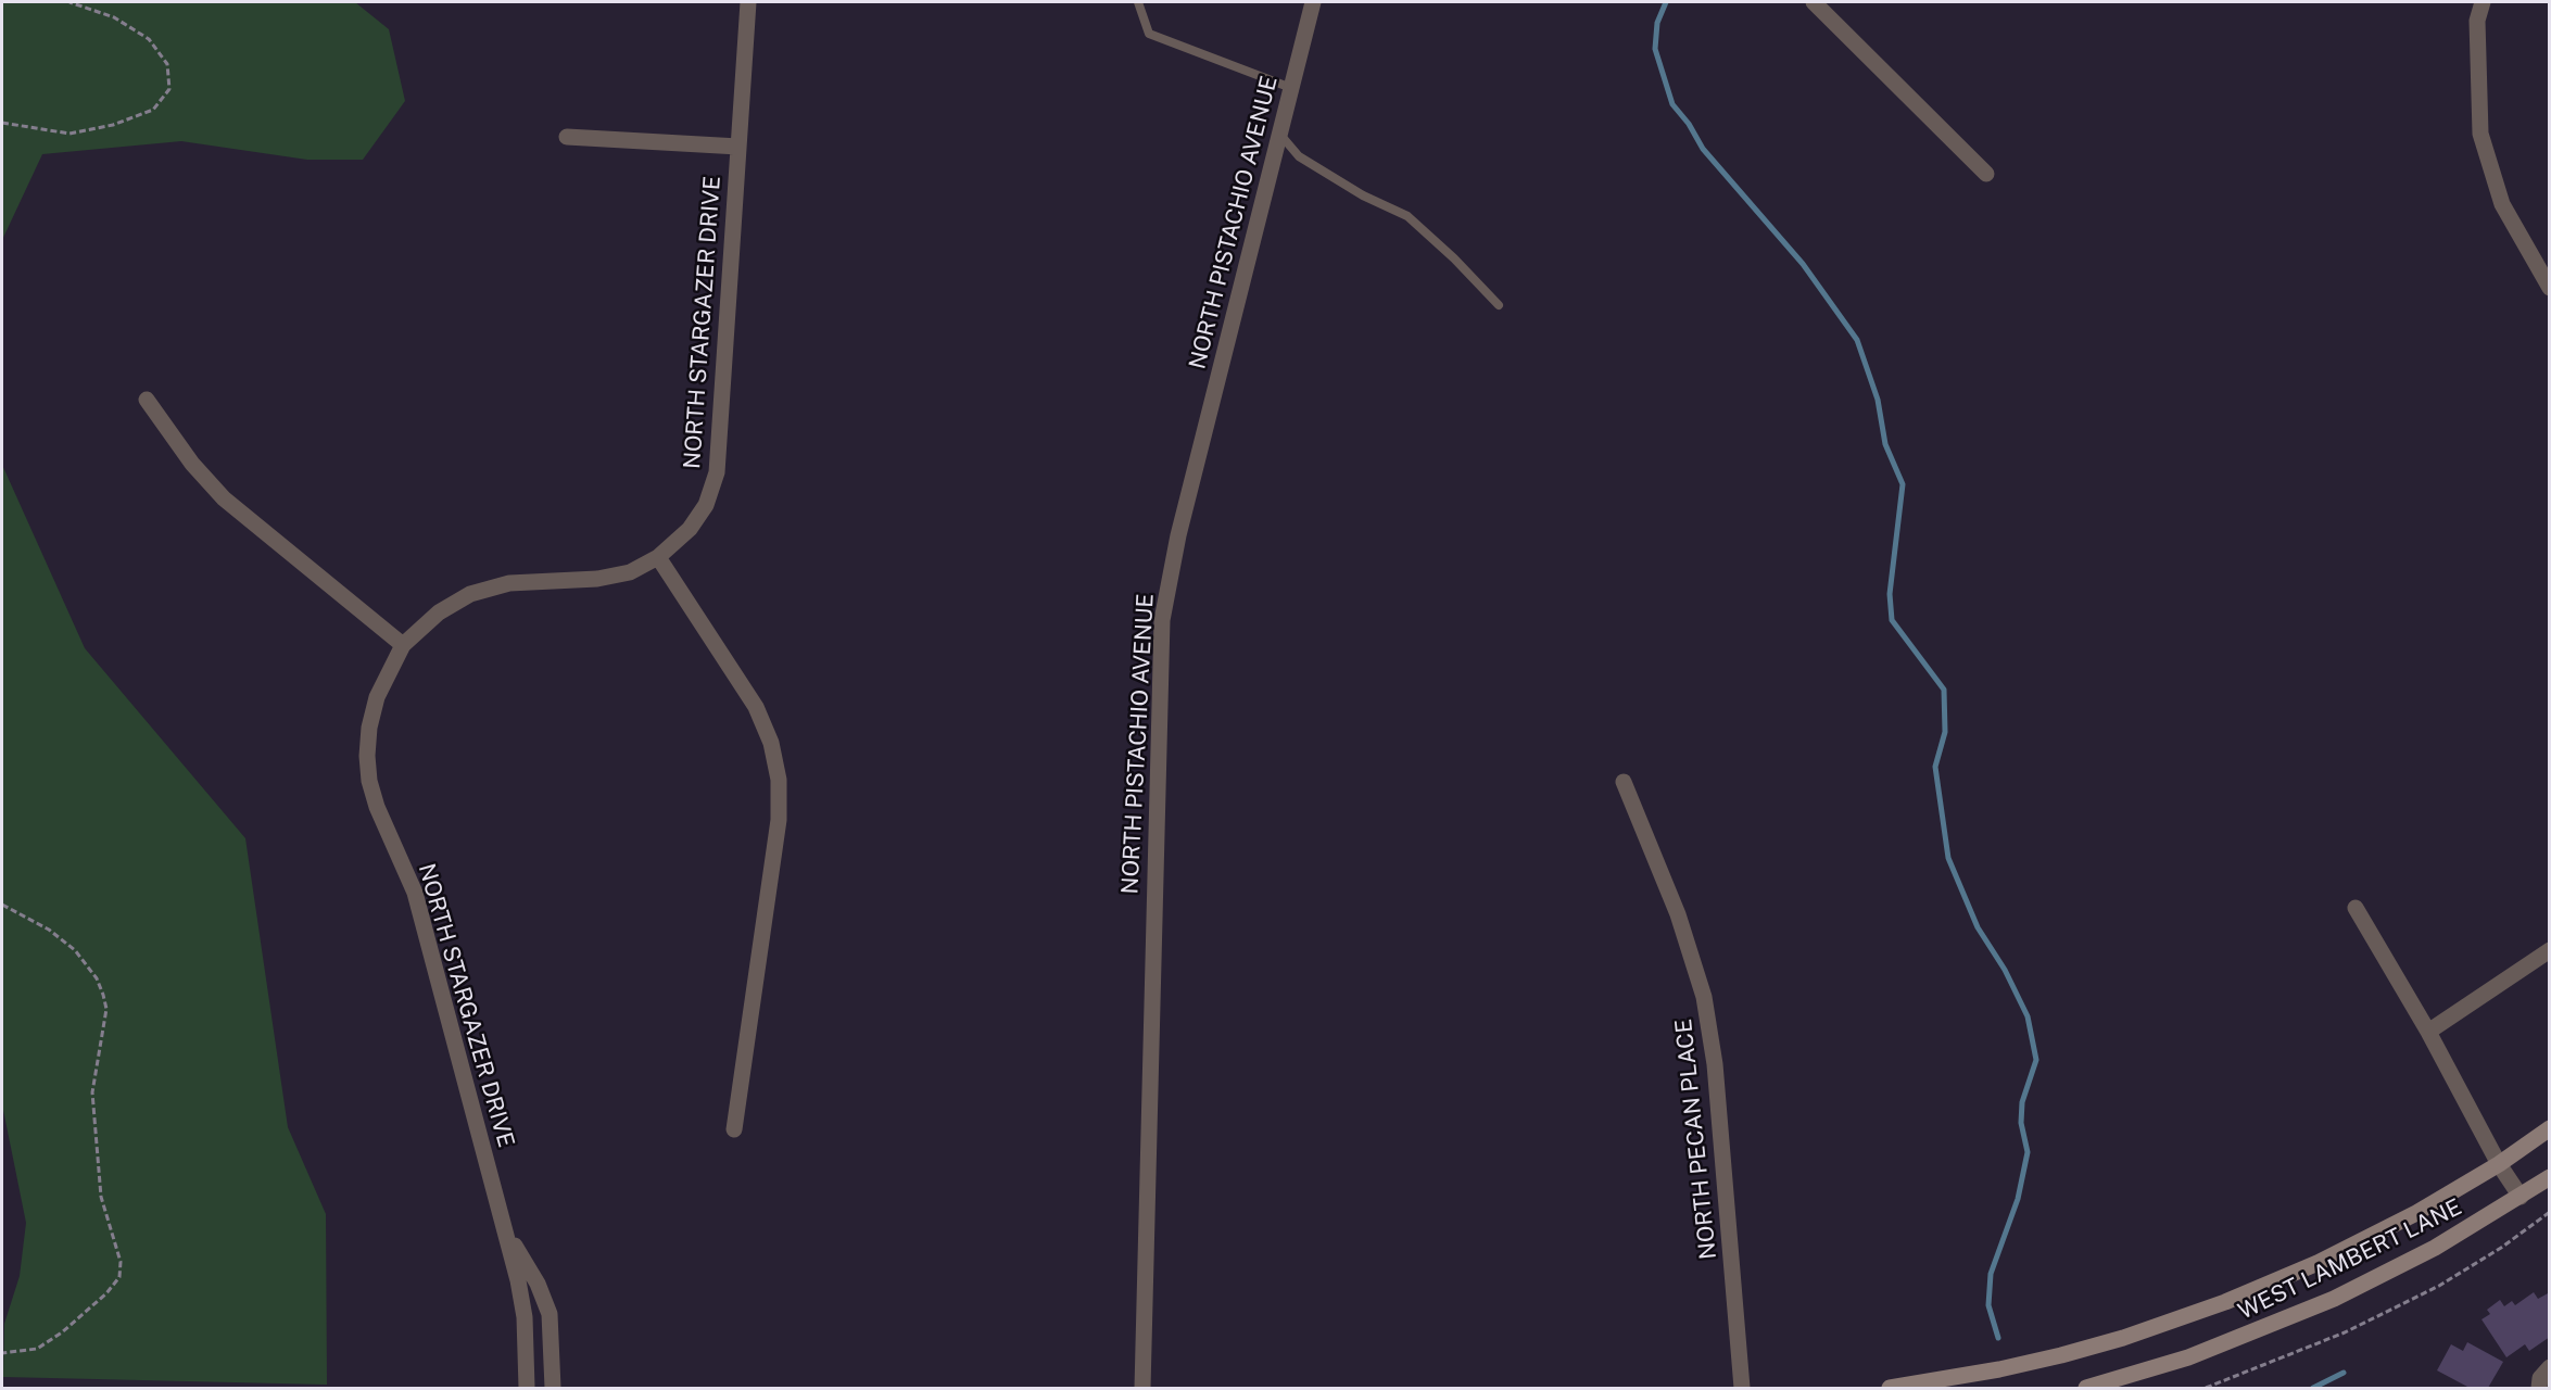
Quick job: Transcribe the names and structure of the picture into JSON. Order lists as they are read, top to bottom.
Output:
{
  "streets": {
    "main road": ["WEST LAMBERT LANE"],
    "street": ["NORTH PISTACHIO AVENUE", "NORTH STARGAZER DRIVE", "NORTH PECAN PLACE"]
  }
}
